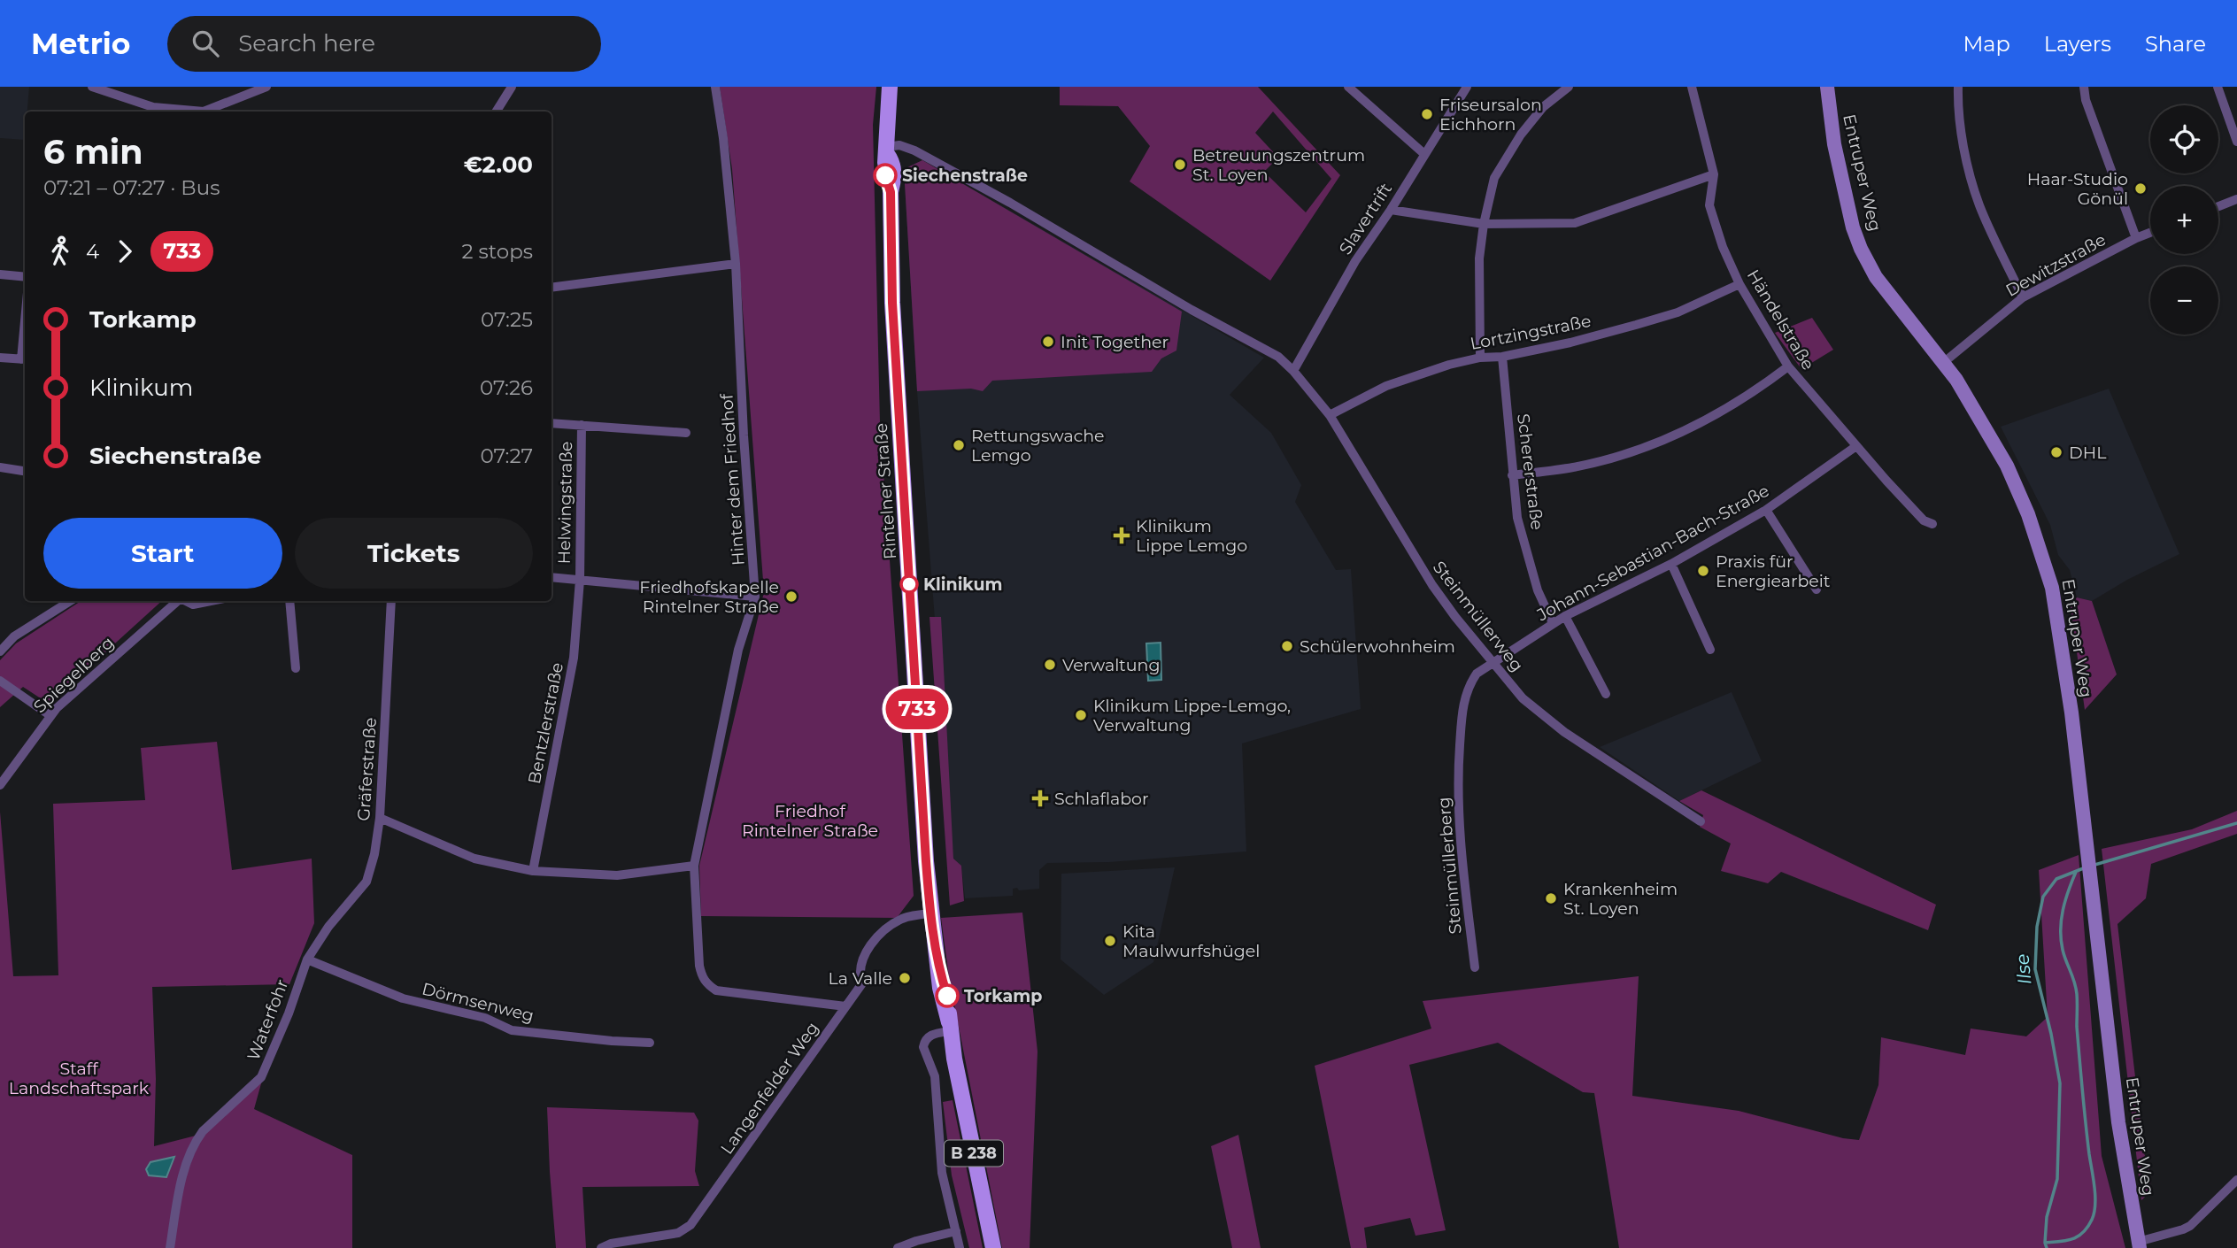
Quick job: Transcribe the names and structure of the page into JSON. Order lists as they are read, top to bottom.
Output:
{
  "streets": {
    "main road": ["Entruper Weg", "Rintelner Straße", "B 238"],
    "street": [
      "Slavertrift",
      "Dewitzstraße",
      "Händelstraße",
      "Lortzingstraße",
      "Schererstraße",
      "Hinter dem Friedhof",
      "Helwingstraße",
      "Johann-Sebastian-Bach-Straße",
      "Steinmüllerweg",
      "Spiegelberg",
      "Bentzlerstraße",
      "Gräferstraße",
      "Steinmüllerberg",
      "Dörmsenweg",
      "Waterfohr",
      "Langenfelder Weg"
    ]
  },
  "crossings": [
    ["Entruper Weg", "Dewitzstraße"],
    ["Slavertrift", "Steinmüllerweg"],
    ["Händelstraße", "Lortzingstraße"],
    ["Händelstraße", "Johann-Sebastian-Bach-Straße"],
    ["Lortzingstraße", "Schererstraße"],
    ["Lortzingstraße", "Steinmüllerweg"],
    ["Schererstraße", "Johann-Sebastian-Bach-Straße"],
    ["Rintelner Straße", "Langenfelder Weg"],
    ["Helwingstraße", "Bentzlerstraße"],
    ["Johann-Sebastian-Bach-Straße", "Steinmüllerweg"],
    ["Johann-Sebastian-Bach-Straße", "Steinmüllerberg"],
    ["Steinmüllerweg", "Steinmüllerberg"],
    ["Gräferstraße", "Waterfohr"],
    ["Dörmsenweg", "Waterfohr"]
  ],
  "water": ["Ilse"],
  "parks": ["Friedhof Rintelner Straße", "Staff Landschaftspark"],
  "places": {
    "other": [
      "Friseursalon Eichhorn",
      "Betreuungszentrum St. Loyen",
      "Siechenstraße",
      "Haar-Studio Gönül",
      "Init Together",
      "Rettungswache Lemgo",
      "DHL",
      "Praxis für Energiearbeit",
      "Klinikum",
      "Friedhofskapelle Rintelner Straße",
      "Schülerwohnheim",
      "Verwaltung",
      "Klinikum Lippe-Lemgo, Verwaltung",
      "Krankenheim St. Loyen",
      "Kita Maulwurfshügel",
      "La Valle",
      "Torkamp"
    ],
    "health": ["Klinikum Lippe Lemgo", "Schlaflabor"]
  },
  "lines": ["bus line 733"],
  "page": {
    "header": "Metrio",
    "search": "Search here",
    "nav": ["Map", "Layers", "Share"],
    "on_map": "733",
    "map_buttons": ["+", "−"],
    "heading": ["6 min", "07:21 – 07:27 · Bus", "€2.00"],
    "legs": ["4", "733", "2 stops"],
    "list": [
      {
        "name": "Torkamp",
        "value": "07:25"
      },
      {
        "name": "Klinikum",
        "value": "07:26"
      },
      {
        "name": "Siechenstraße",
        "value": "07:27"
      }
    ],
    "buttons": ["Start", "Tickets"]
  }
}
